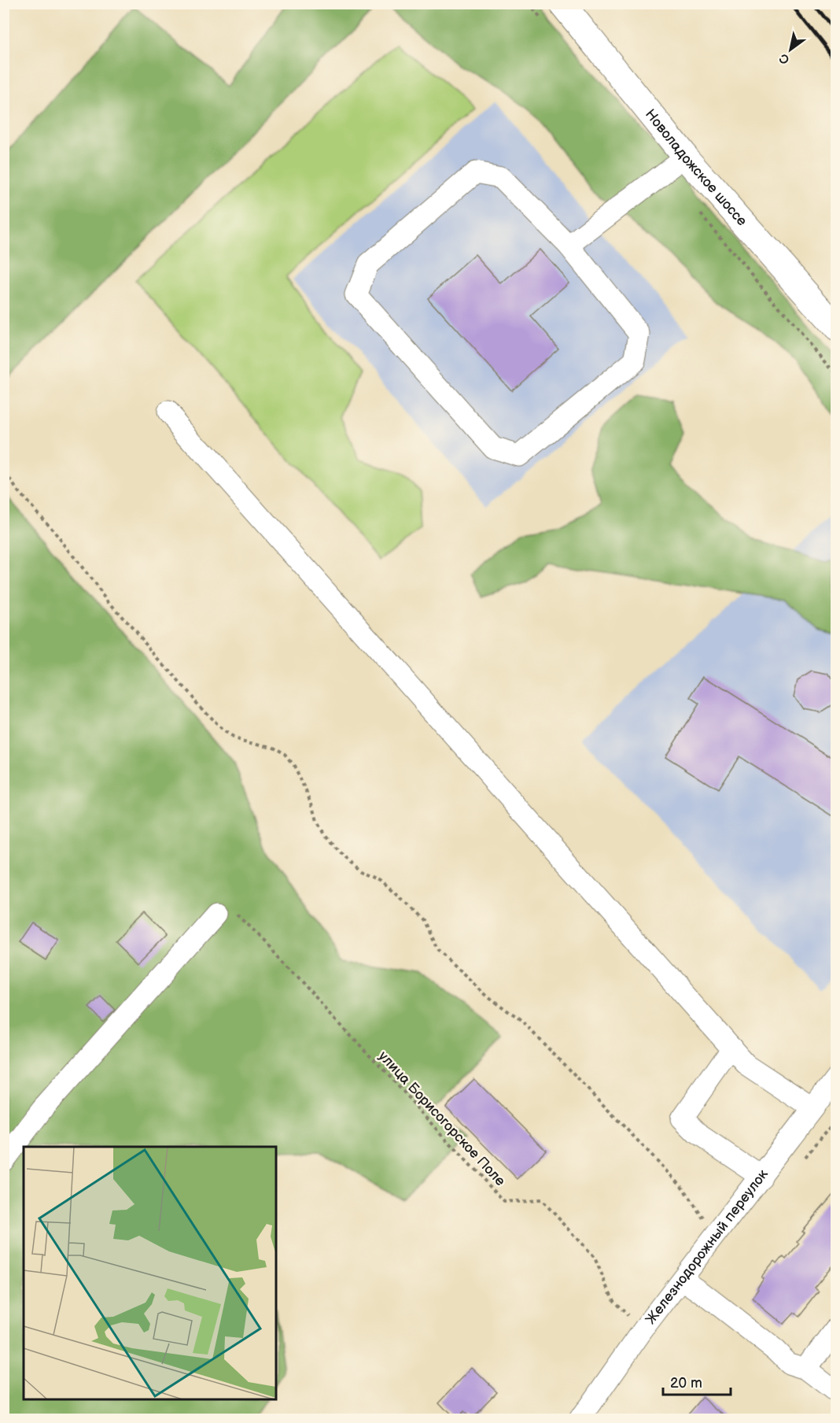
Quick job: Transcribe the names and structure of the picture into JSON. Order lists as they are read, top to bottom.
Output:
{
  "streets": {
    "main road": ["Новоладожское шоссе"],
    "street": ["Железнодорожный переулок"],
    "path": ["улица Борисогорское Поле"]
  },
  "crossings": [
    ["улица Борисогорское Поле", "Железнодорожный переулок"]
  ],
  "scale_bar": "20 m",
  "north": "bottom left"
}
